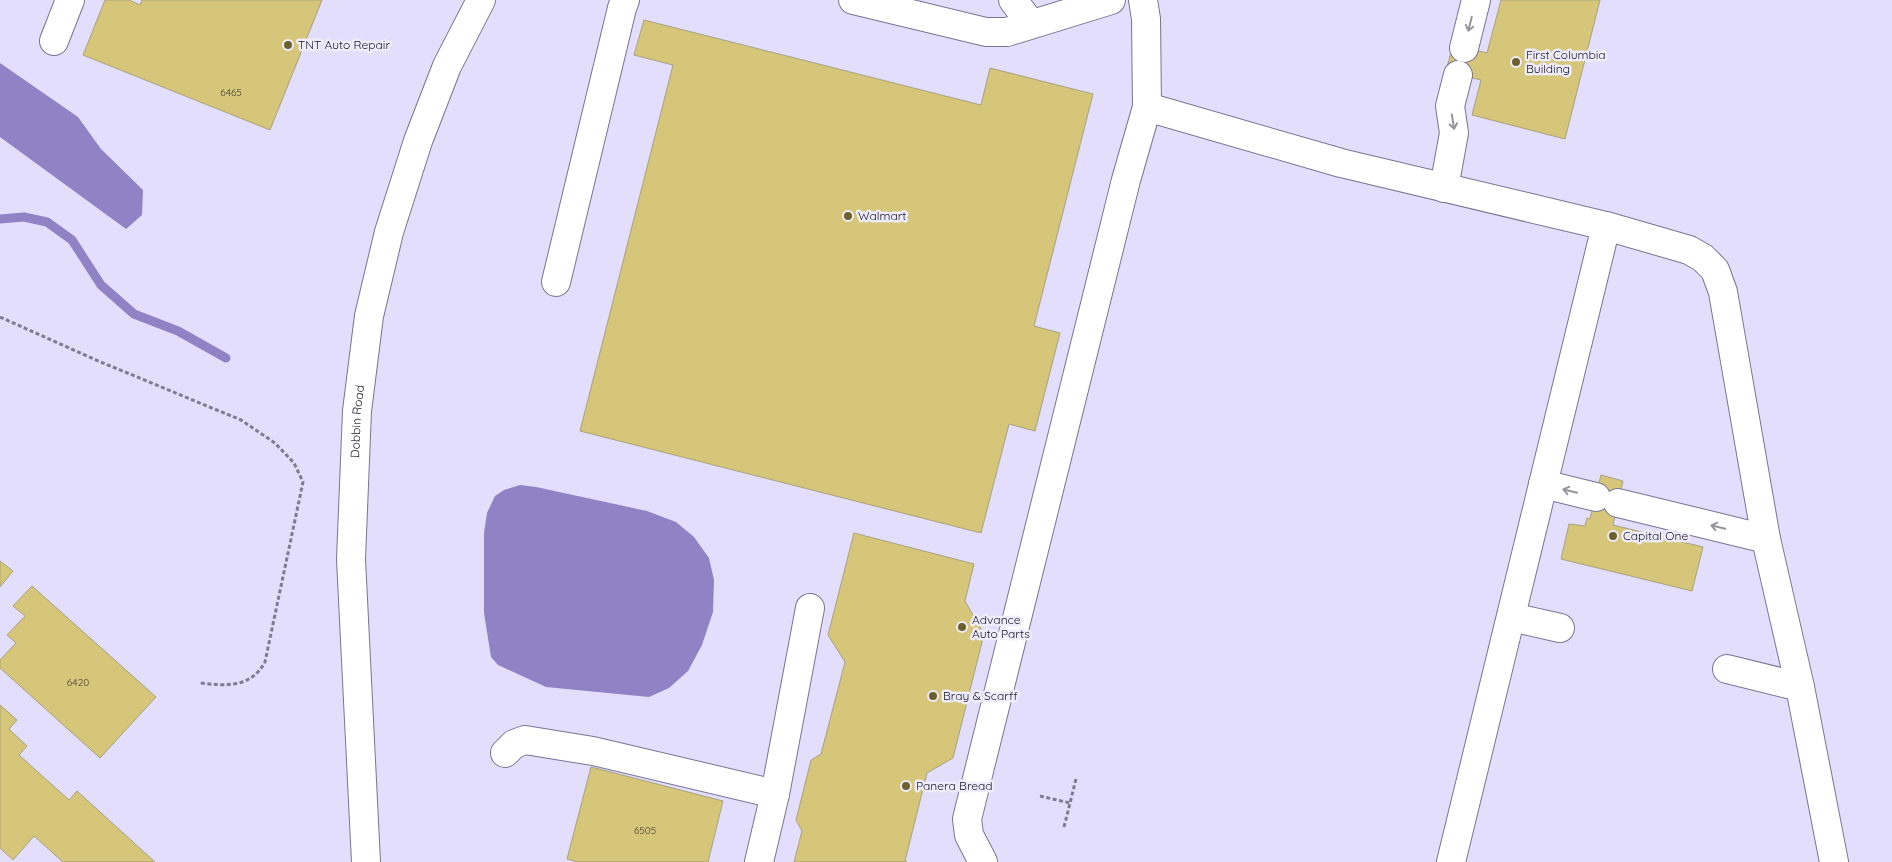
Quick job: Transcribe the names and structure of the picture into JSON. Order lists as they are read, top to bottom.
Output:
{
  "streets": {
    "street": ["Dobbin Road"]
  },
  "places": [
    "TNT Auto Repair",
    "First Columbia Building",
    "Walmart",
    "Capital One",
    "Advance Auto Parts",
    "Bray & Scarff",
    "Panera Bread"
  ],
  "house_numbers": ["6465", "6420", "6505"]
}
